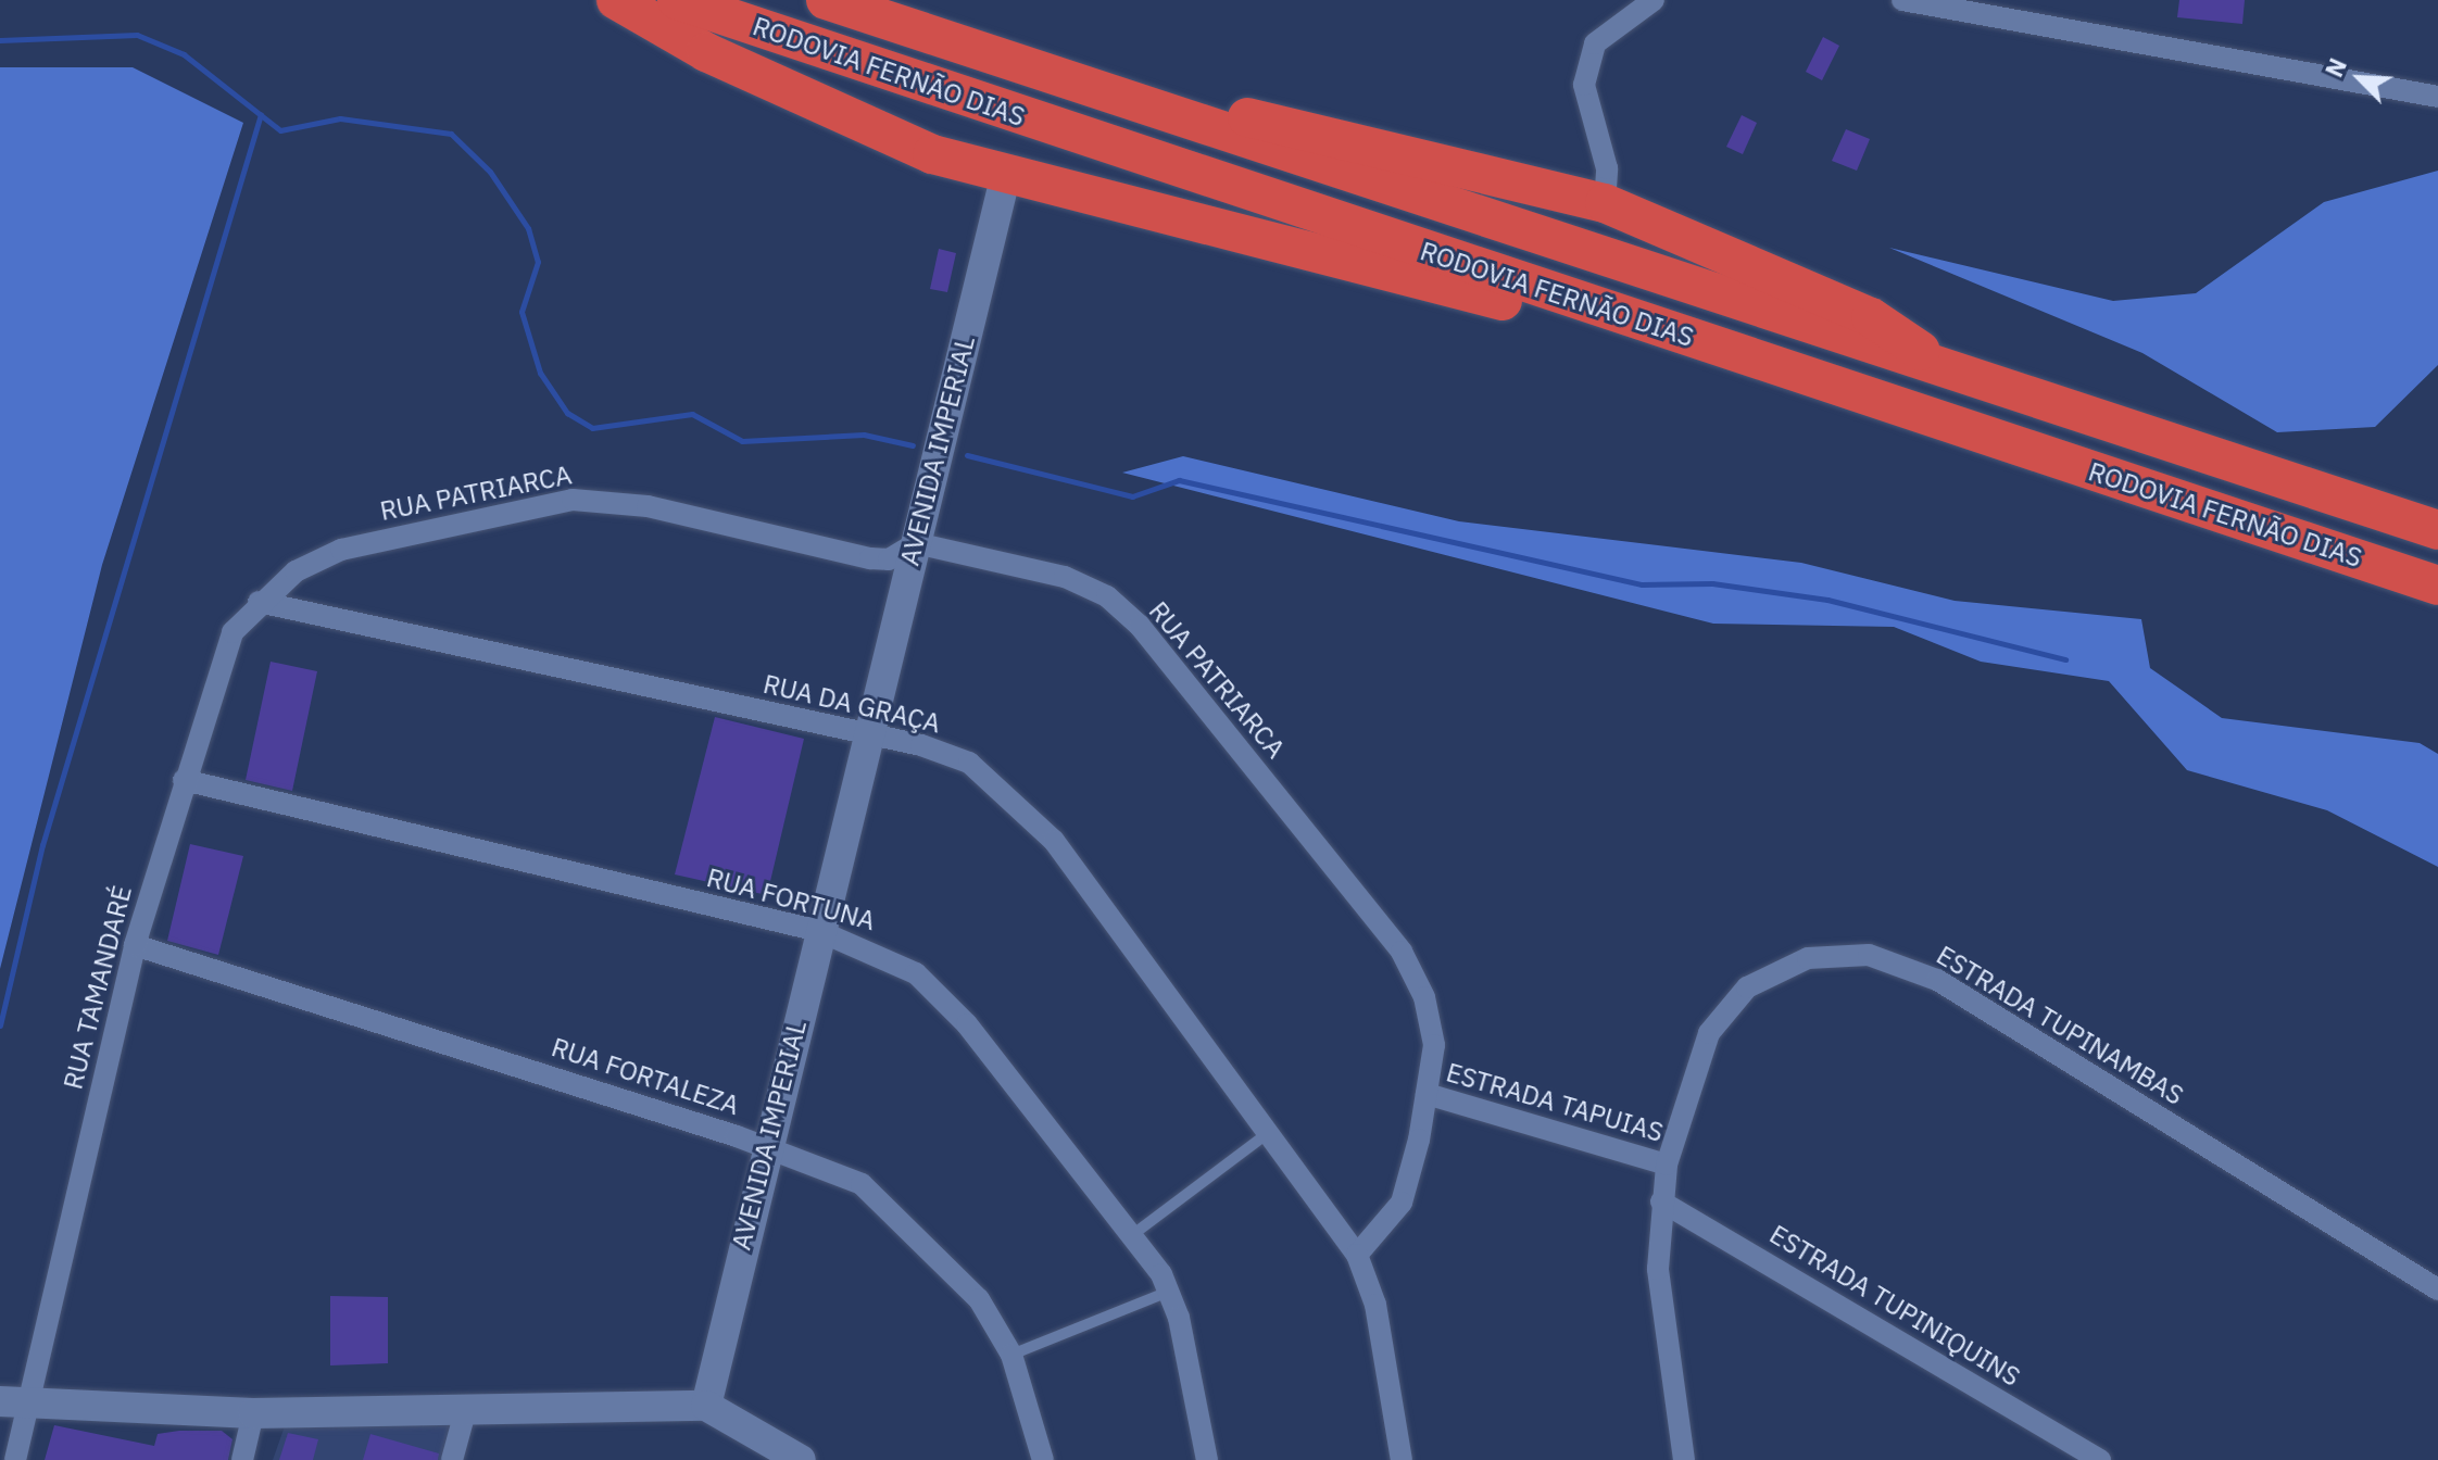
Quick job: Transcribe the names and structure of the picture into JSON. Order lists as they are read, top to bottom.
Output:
{
  "streets": {
    "highway": ["RODOVIA FERNÃO DIAS"],
    "main road": ["AVENIDA IMPERIAL"],
    "street": [
      "RUA PATRIARCA",
      "RUA DA GRAÇA",
      "RUA FORTUNA",
      "RUA TAMANDARÉ",
      "ESTRADA TUPINAMBAS",
      "RUA FORTALEZA",
      "ESTRADA TAPUIAS",
      "ESTRADA TUPINIQUINS"
    ]
  },
  "crossings": [
    ["AVENIDA IMPERIAL", "RUA PATRIARCA"],
    ["AVENIDA IMPERIAL", "RUA DA GRAÇA"],
    ["AVENIDA IMPERIAL", "RUA FORTUNA"],
    ["AVENIDA IMPERIAL", "RUA FORTALEZA"],
    ["RUA PATRIARCA", "RUA DA GRAÇA"],
    ["RUA PATRIARCA", "RUA TAMANDARÉ"],
    ["RUA PATRIARCA", "ESTRADA TAPUIAS"],
    ["RUA DA GRAÇA", "RUA TAMANDARÉ"],
    ["RUA FORTUNA", "RUA TAMANDARÉ"],
    ["RUA TAMANDARÉ", "RUA FORTALEZA"],
    ["ESTRADA TUPINAMBAS", "ESTRADA TAPUIAS"],
    ["ESTRADA TUPINAMBAS", "ESTRADA TUPINIQUINS"]
  ],
  "north": "top left"
}
